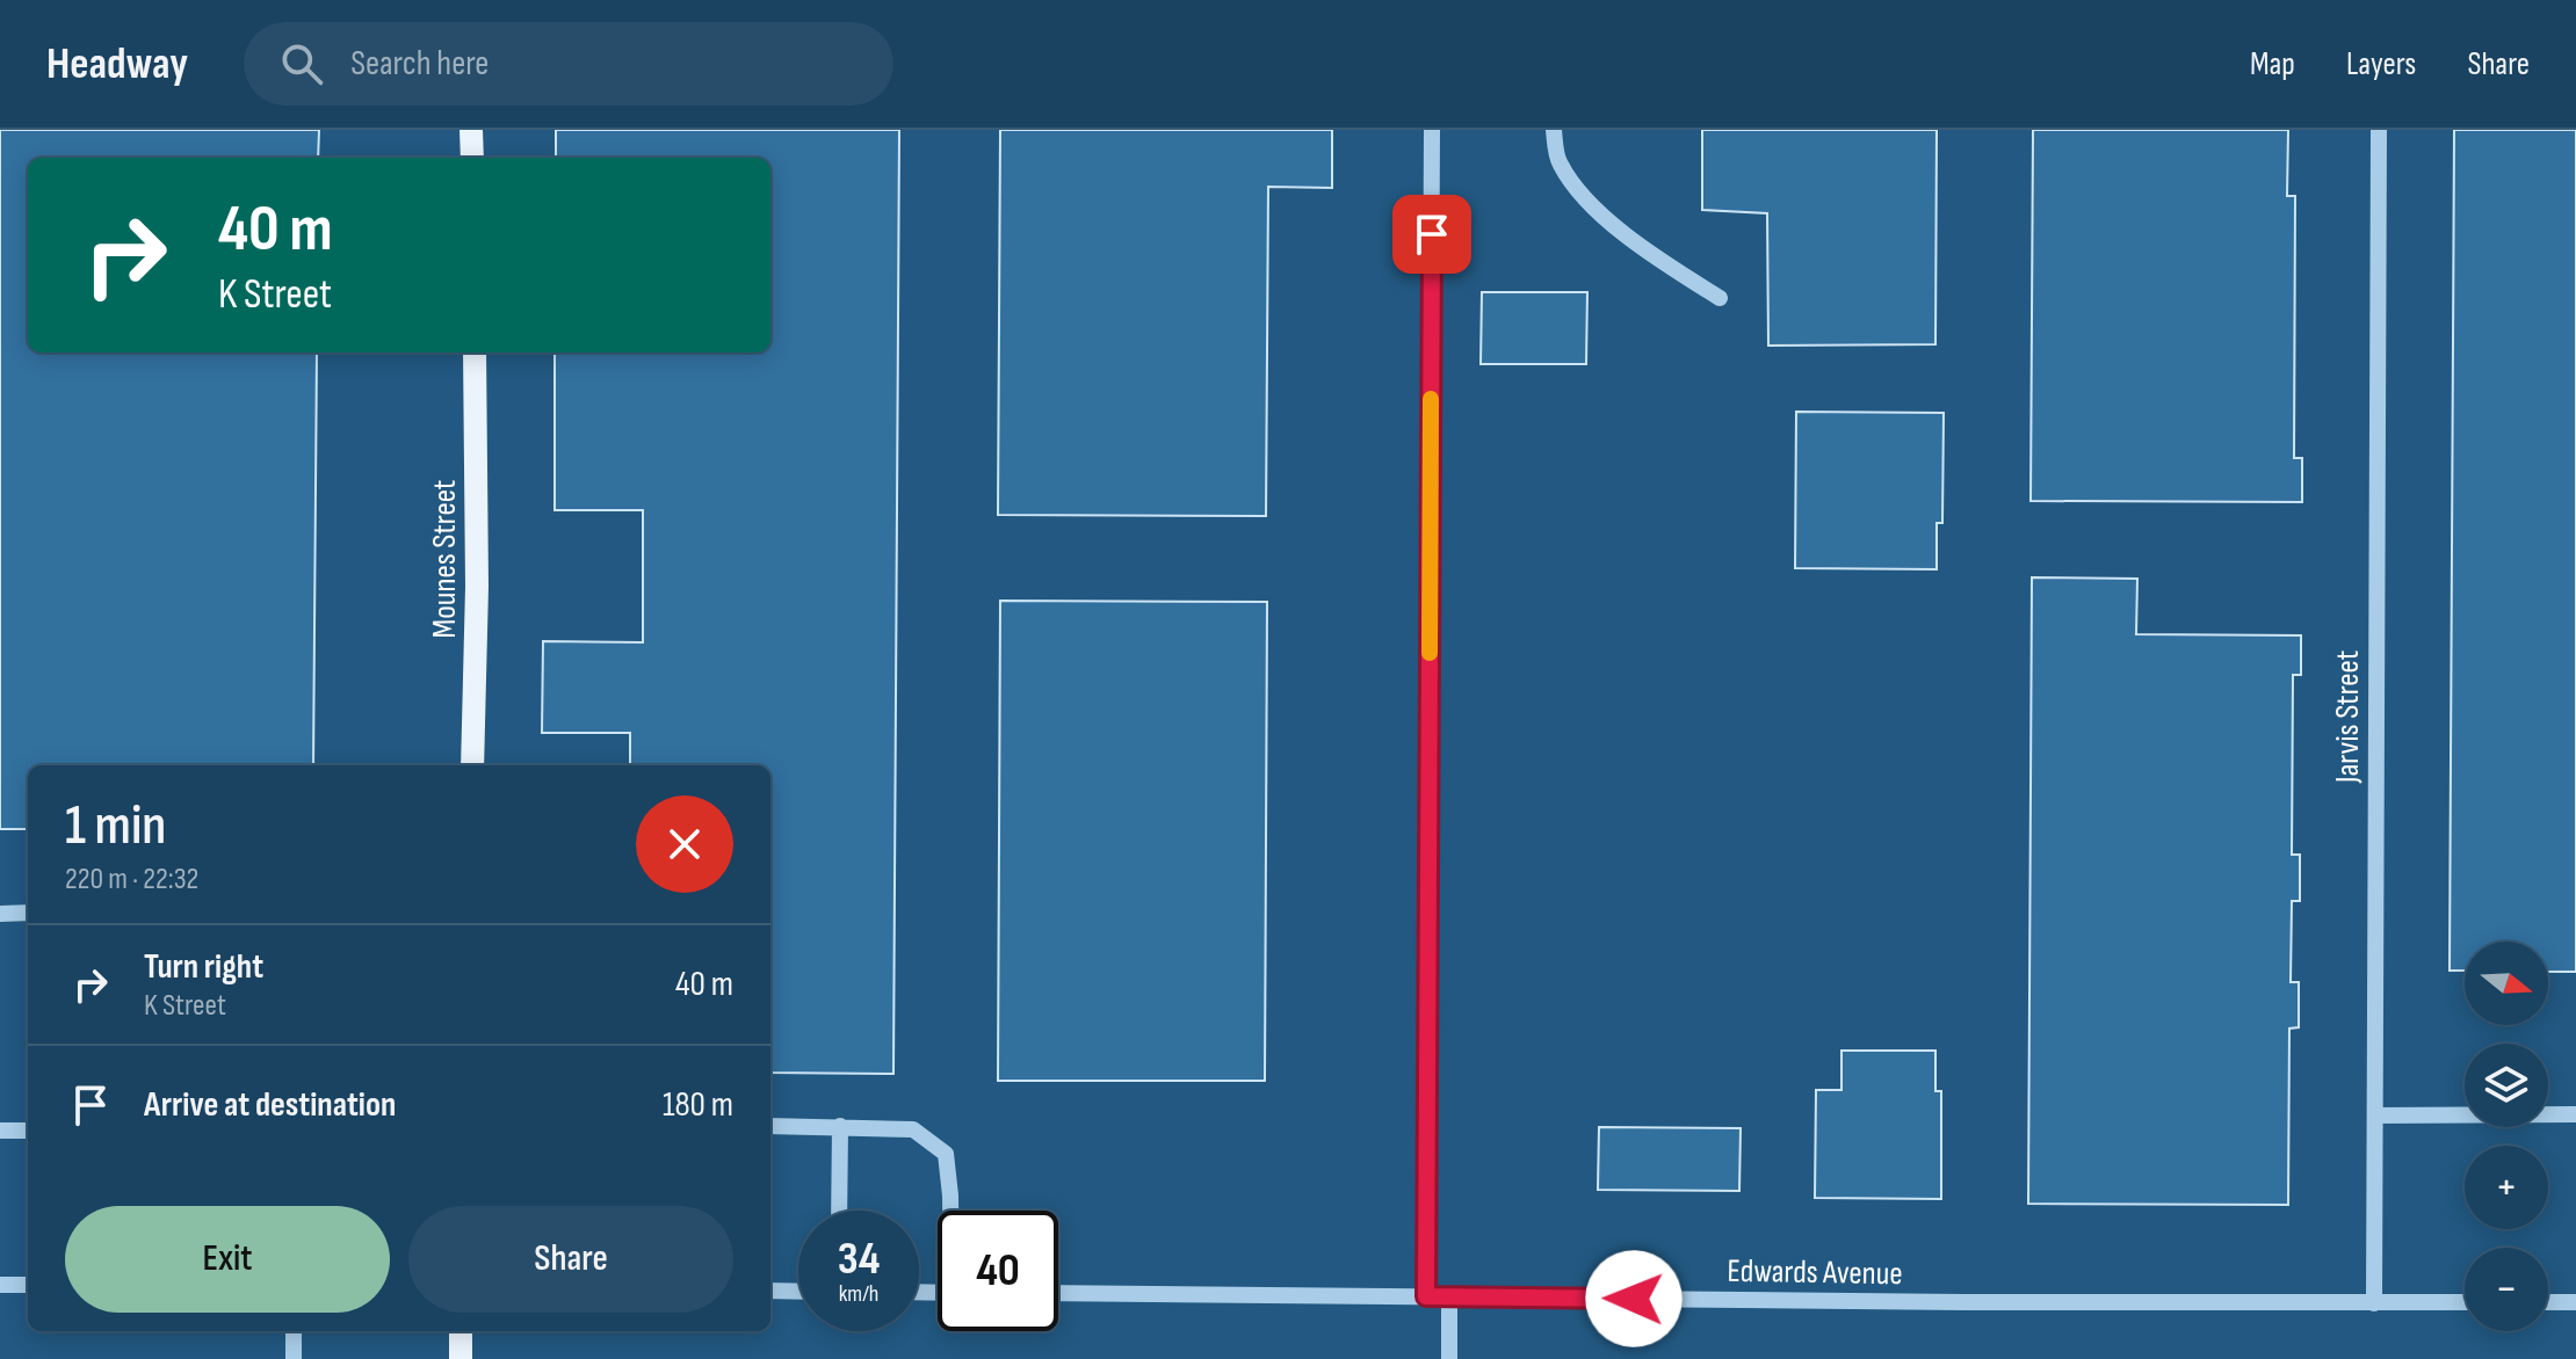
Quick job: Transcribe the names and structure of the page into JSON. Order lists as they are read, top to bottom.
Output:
{
  "streets": {
    "main road": ["Mounes Street"],
    "street": ["Jarvis Street", "Edwards Avenue"]
  },
  "crossings": [
    ["Jarvis Street", "Edwards Avenue"]
  ],
  "north": "right",
  "page": {
    "header": "Headway",
    "search": "Search here",
    "nav": ["Map", "Layers", "Share"],
    "turn": ["40 m", "K Street"],
    "heading": ["1 min", "220 m · 22:32"],
    "list": [
      {
        "name": "Turn right",
        "note": "K Street",
        "value": "40 m"
      },
      {
        "name": "Arrive at destination",
        "value": "180 m"
      }
    ],
    "map_buttons": ["+", "−"],
    "buttons": ["Exit", "Share"],
    "speed": "34 km/h",
    "limit": "40"
  }
}
